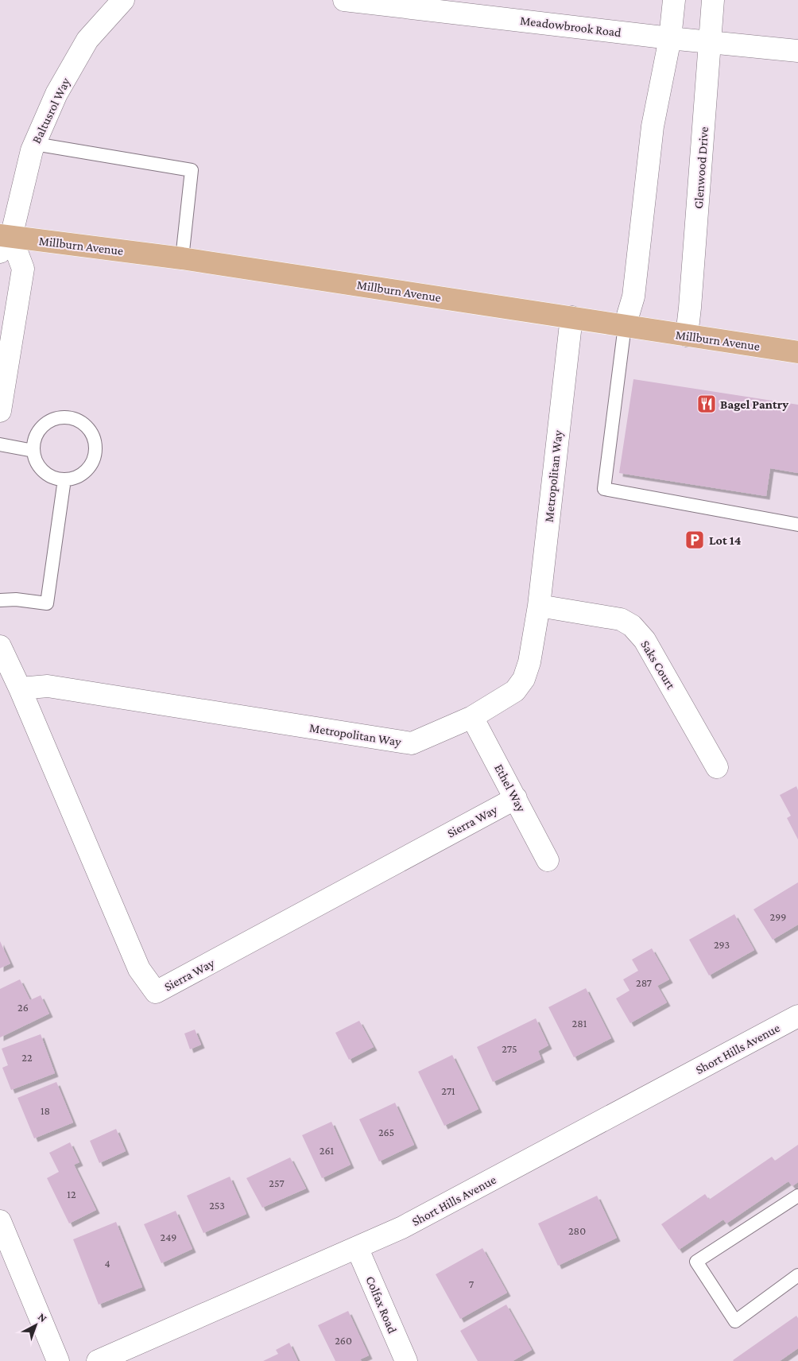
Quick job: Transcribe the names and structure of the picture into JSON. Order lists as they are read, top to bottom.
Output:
{
  "streets": {
    "main road": ["Millburn Avenue"],
    "street": [
      "Meadowbrook Road",
      "Baltusrol Way",
      "Glenwood Drive",
      "Metropolitan Way",
      "Saks Court",
      "Ethel Way",
      "Sierra Way",
      "Short Hills Avenue",
      "Colfax Road"
    ]
  },
  "crossings": [
    ["Meadowbrook Road", "Glenwood Drive"],
    ["Baltusrol Way", "Millburn Avenue"],
    ["Glenwood Drive", "Millburn Avenue"],
    ["Millburn Avenue", "Metropolitan Way"],
    ["Metropolitan Way", "Saks Court"],
    ["Metropolitan Way", "Ethel Way"],
    ["Metropolitan Way", "Sierra Way"],
    ["Ethel Way", "Sierra Way"],
    ["Short Hills Avenue", "Colfax Road"]
  ],
  "places": {
    "restaurant": ["Bagel Pantry"],
    "parking": ["Lot 14"]
  },
  "house_numbers": [
    "299",
    "293",
    "287",
    "26",
    "281",
    "275",
    "22",
    "271",
    "18",
    "265",
    "261",
    "257",
    "12",
    "253",
    "280",
    "249",
    "4",
    "7",
    "260"
  ],
  "north": "top right"
}
